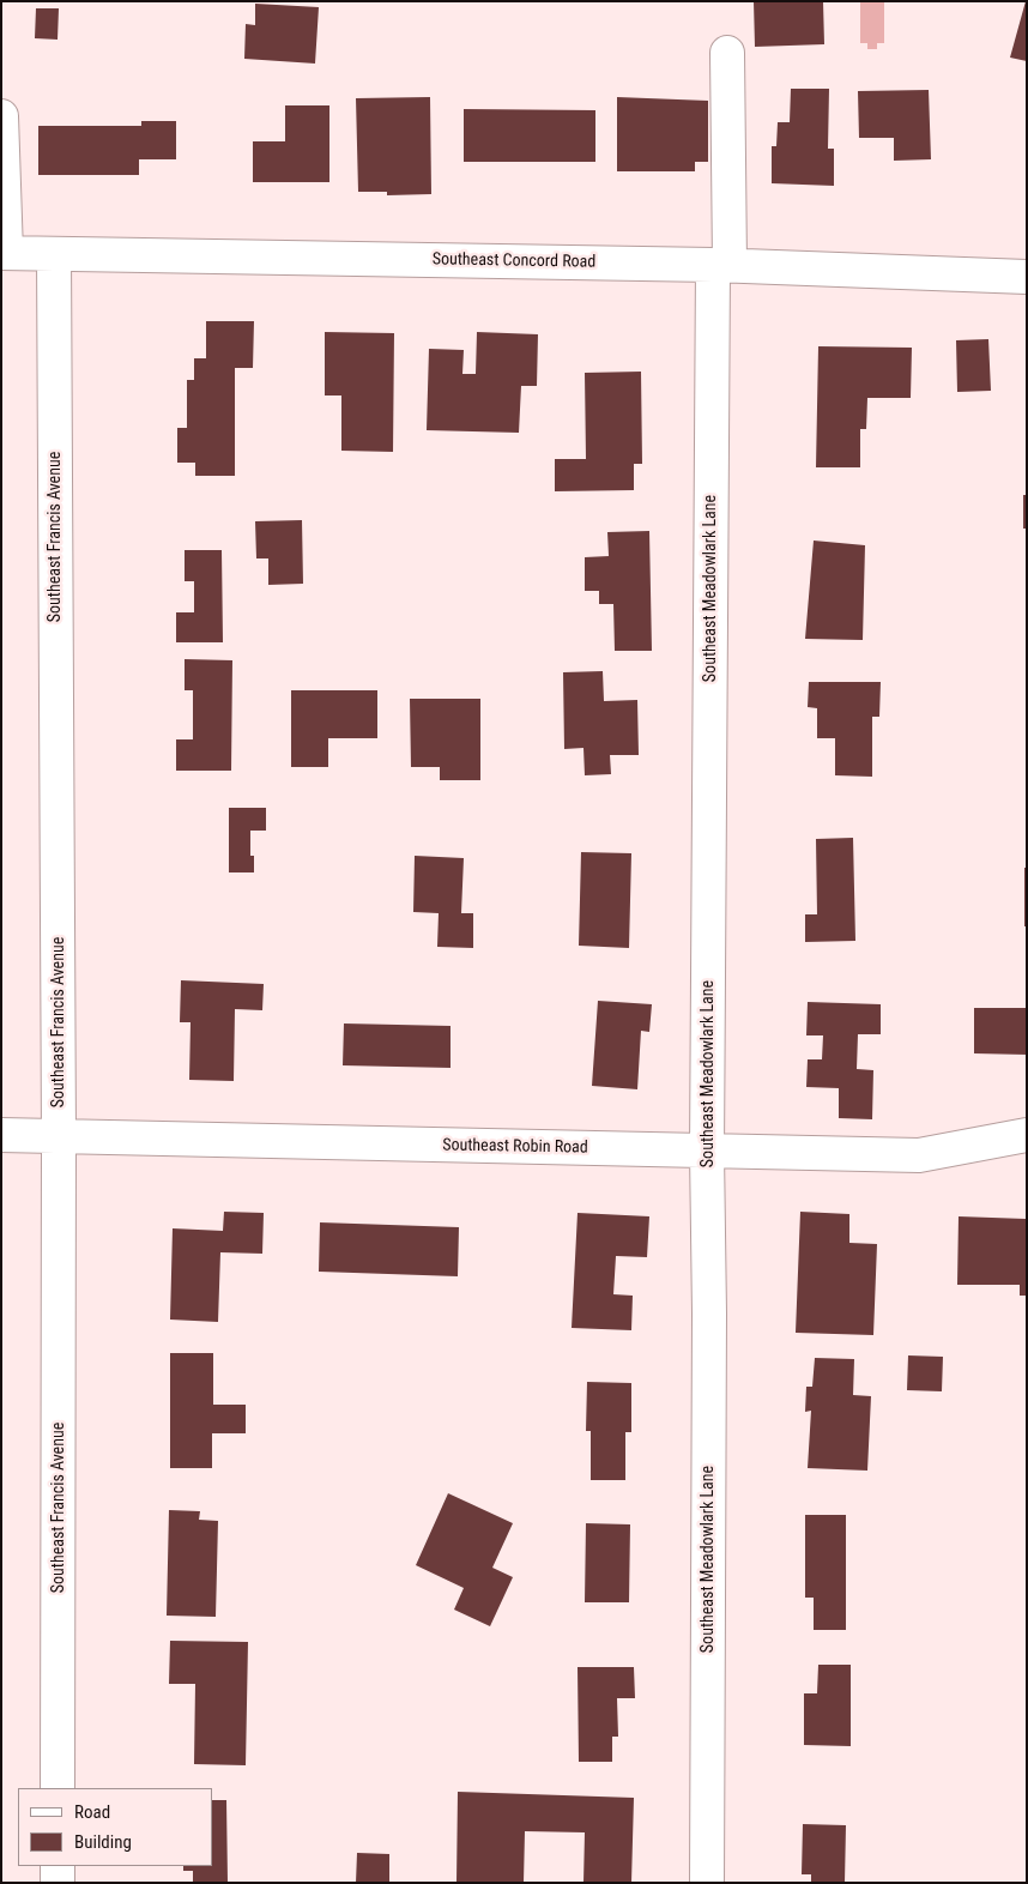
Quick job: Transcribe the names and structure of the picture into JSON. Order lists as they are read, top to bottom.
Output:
{
  "streets": {
    "street": [
      "Southeast Concord Road",
      "Southeast Francis Avenue",
      "Southeast Meadowlark Lane",
      "Southeast Robin Road"
    ]
  },
  "crossings": [
    ["Southeast Concord Road", "Southeast Francis Avenue"],
    ["Southeast Concord Road", "Southeast Meadowlark Lane"],
    ["Southeast Francis Avenue", "Southeast Robin Road"],
    ["Southeast Meadowlark Lane", "Southeast Robin Road"]
  ],
  "legend": ["Road", "Building"]
}
